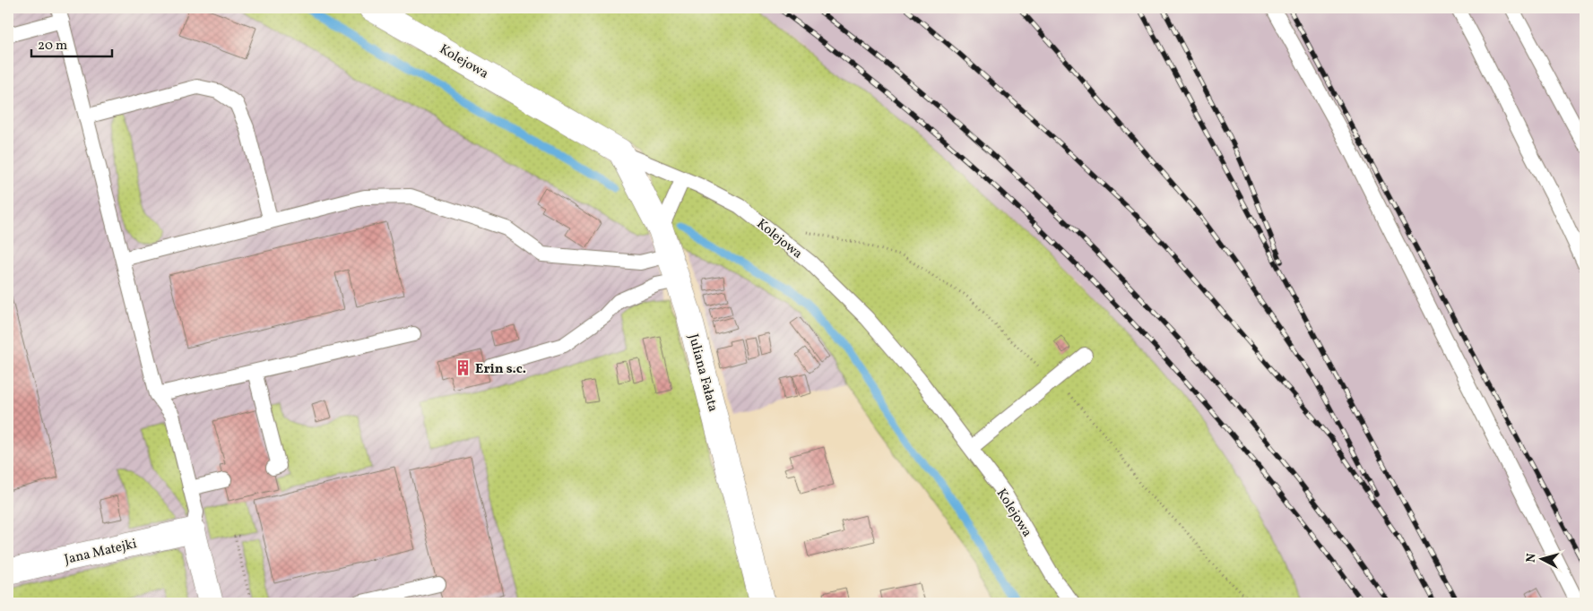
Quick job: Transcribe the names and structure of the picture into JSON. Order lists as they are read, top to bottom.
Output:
{
  "streets": {
    "street": ["Kolejowa", "Juliana Fałata", "Jana Matejki"]
  },
  "crossings": [
    ["Kolejowa", "Juliana Fałata"]
  ],
  "places": {
    "building": ["Erin s.c."]
  },
  "scale_bar": "20 m",
  "north": "left"
}
